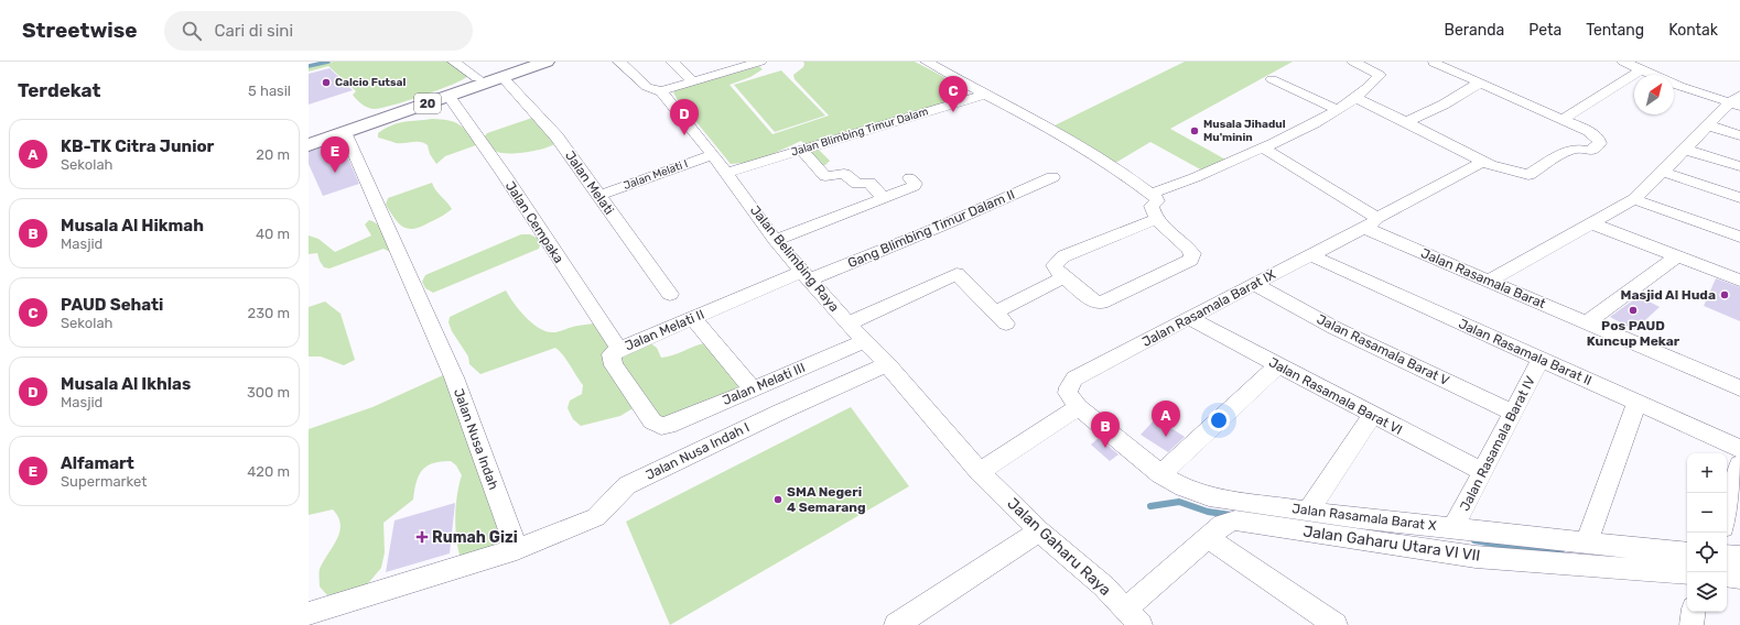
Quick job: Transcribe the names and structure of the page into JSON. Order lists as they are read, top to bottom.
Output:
{
  "streets": {
    "highway": ["20"],
    "street": [
      "Jalan Blimbing Timur Dalam",
      "Jalan Melati I",
      "Jalan Melati",
      "Jalan Cempaka",
      "Gang Blimbing Timur Dalam II",
      "Jalan Belimbing Raya",
      "Jalan Rasamala Barat",
      "Jalan Rasamala Barat IX",
      "Jalan Melati II",
      "Jalan Rasamala Barat V",
      "Jalan Rasamala Barat II",
      "Jalan Melati III",
      "Jalan Rasamala Barat VI",
      "Jalan Nusa Indah",
      "Jalan Rasamala Barat IV",
      "Jalan Nusa Indah I",
      "Jalan Rasamala Barat X",
      "Jalan Gaharu Utara VI VII",
      "Jalan Gaharu Raya"
    ]
  },
  "crossings": [
    ["20", "Jalan Melati"],
    ["20", "Jalan Cempaka"],
    ["20", "Jalan Nusa Indah"],
    ["Jalan Blimbing Timur Dalam", "Jalan Belimbing Raya"],
    ["Jalan Melati I", "Jalan Melati"],
    ["Jalan Melati I", "Jalan Belimbing Raya"],
    ["Jalan Cempaka", "Jalan Melati II"],
    ["Gang Blimbing Timur Dalam II", "Jalan Belimbing Raya"],
    ["Gang Blimbing Timur Dalam II", "Jalan Melati II"],
    ["Jalan Belimbing Raya", "Jalan Melati II"],
    ["Jalan Belimbing Raya", "Jalan Melati III"],
    ["Jalan Belimbing Raya", "Jalan Nusa Indah I"],
    ["Jalan Belimbing Raya", "Jalan Gaharu Raya"],
    ["Jalan Rasamala Barat", "Jalan Rasamala Barat IX"],
    ["Jalan Rasamala Barat IX", "Jalan Rasamala Barat V"],
    ["Jalan Rasamala Barat IX", "Jalan Rasamala Barat II"],
    ["Jalan Rasamala Barat IX", "Jalan Rasamala Barat VI"],
    ["Jalan Rasamala Barat IX", "Jalan Rasamala Barat X"],
    ["Jalan Melati II", "Jalan Melati III"],
    ["Jalan Rasamala Barat V", "Jalan Rasamala Barat IV"],
    ["Jalan Rasamala Barat II", "Jalan Rasamala Barat IV"],
    ["Jalan Rasamala Barat VI", "Jalan Rasamala Barat IV"],
    ["Jalan Nusa Indah", "Jalan Nusa Indah I"],
    ["Jalan Rasamala Barat IV", "Jalan Rasamala Barat X"],
    ["Jalan Gaharu Utara VI VII", "Jalan Gaharu Raya"]
  ],
  "places": {
    "other": [
      "Calcio Futsal",
      "Musala Jihadul Mu'minin",
      "Masjid Al Huda",
      "Pos PAUD Kuncup Mekar",
      "SMA Negeri 4 Semarang"
    ],
    "health": ["Rumah Gizi"]
  },
  "north": "top right",
  "page": {
    "header": "Streetwise",
    "search": "Cari di sini",
    "nav": [
      "Beranda",
      "Peta",
      "Tentang",
      "Kontak"
    ],
    "heading": ["Terdekat", "5 hasil"],
    "pins": [
      "C",
      "D",
      "E",
      "A",
      "B"
    ],
    "list": [
      {
        "mark": "A",
        "name": "KB-TK Citra Junior",
        "note": "Sekolah",
        "value": "20 m"
      },
      {
        "mark": "B",
        "name": "Musala Al Hikmah",
        "note": "Masjid",
        "value": "40 m"
      },
      {
        "mark": "C",
        "name": "PAUD Sehati",
        "note": "Sekolah",
        "value": "230 m"
      },
      {
        "mark": "D",
        "name": "Musala Al Ikhlas",
        "note": "Masjid",
        "value": "300 m"
      },
      {
        "mark": "E",
        "name": "Alfamart",
        "note": "Supermarket",
        "value": "420 m"
      }
    ],
    "map_buttons": ["+", "−"]
  }
}
